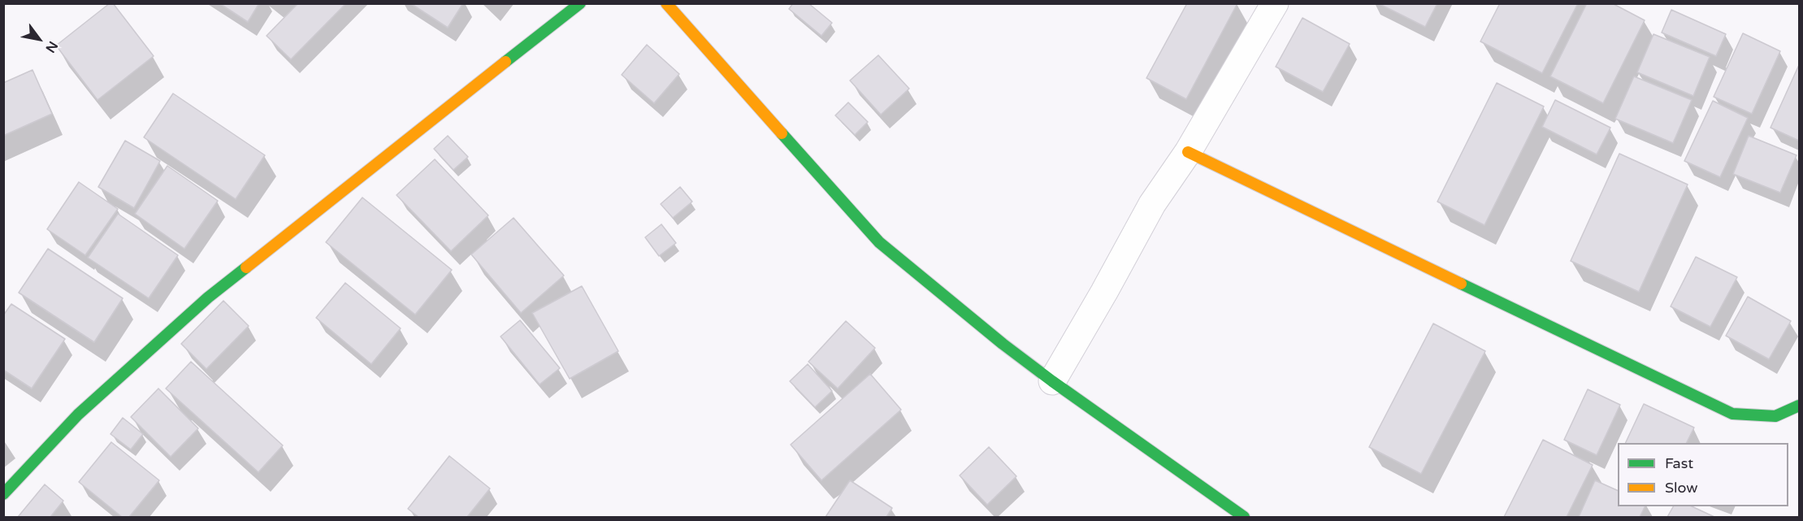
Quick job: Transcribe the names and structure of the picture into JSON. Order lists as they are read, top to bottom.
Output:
{
  "legend": ["Fast", "Slow"],
  "north": "bottom right"
}
